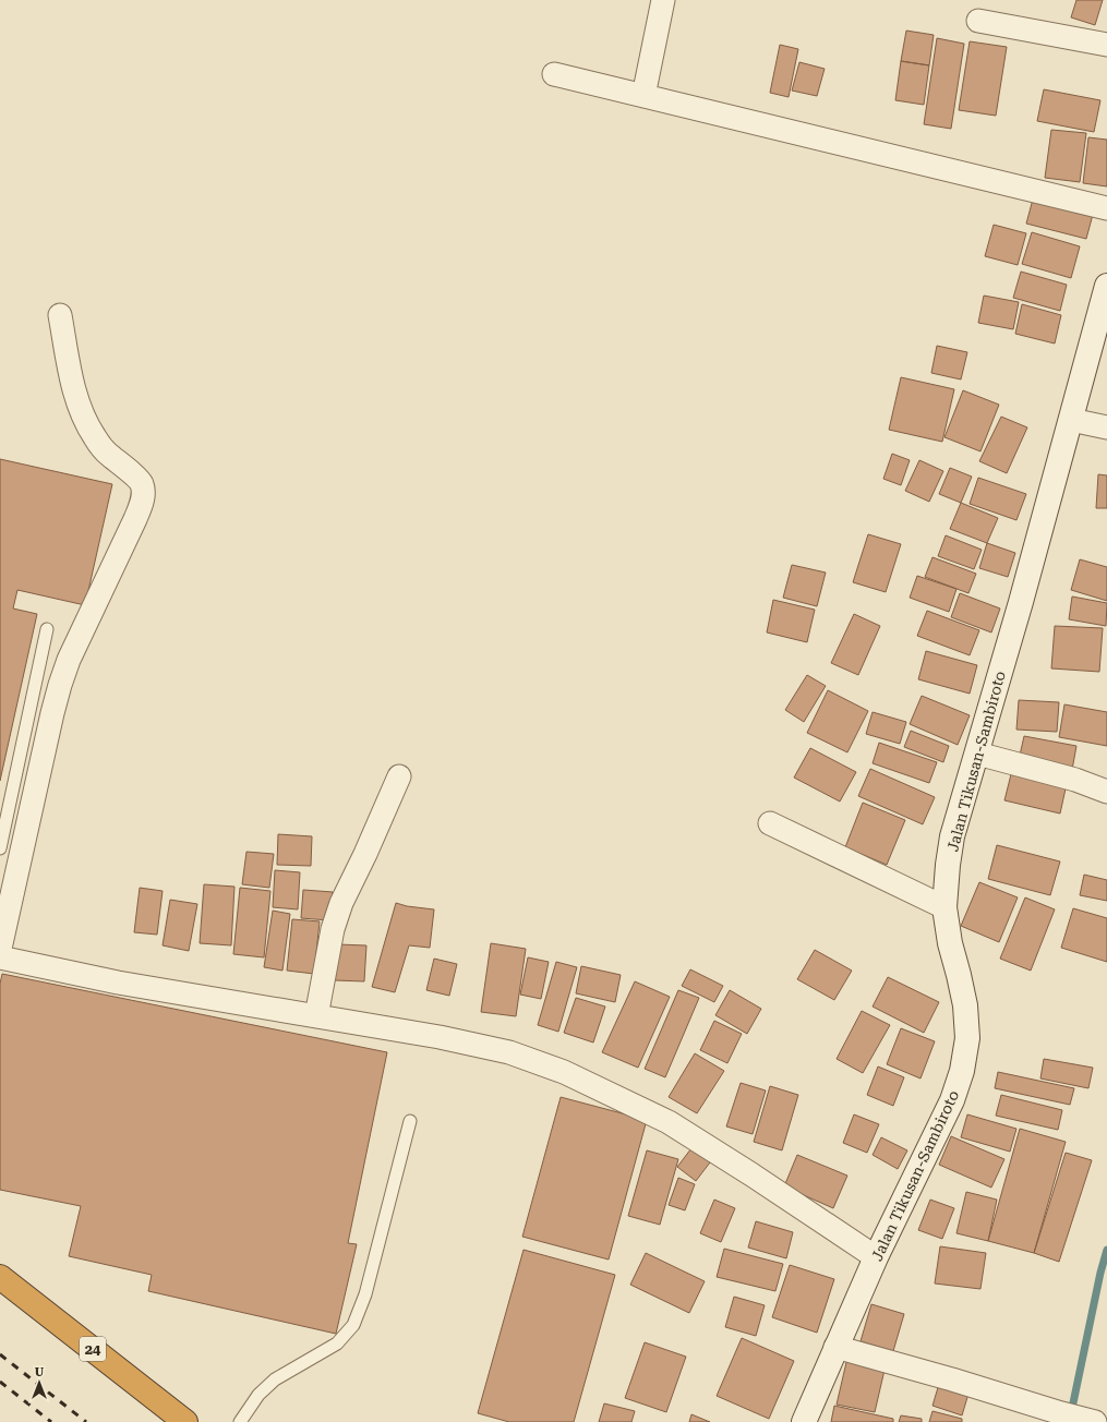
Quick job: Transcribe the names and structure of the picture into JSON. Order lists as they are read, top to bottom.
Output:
{
  "streets": {
    "highway": ["24"],
    "street": ["Jalan Tikusan-Sambiroto"]
  },
  "north": "top"
}
